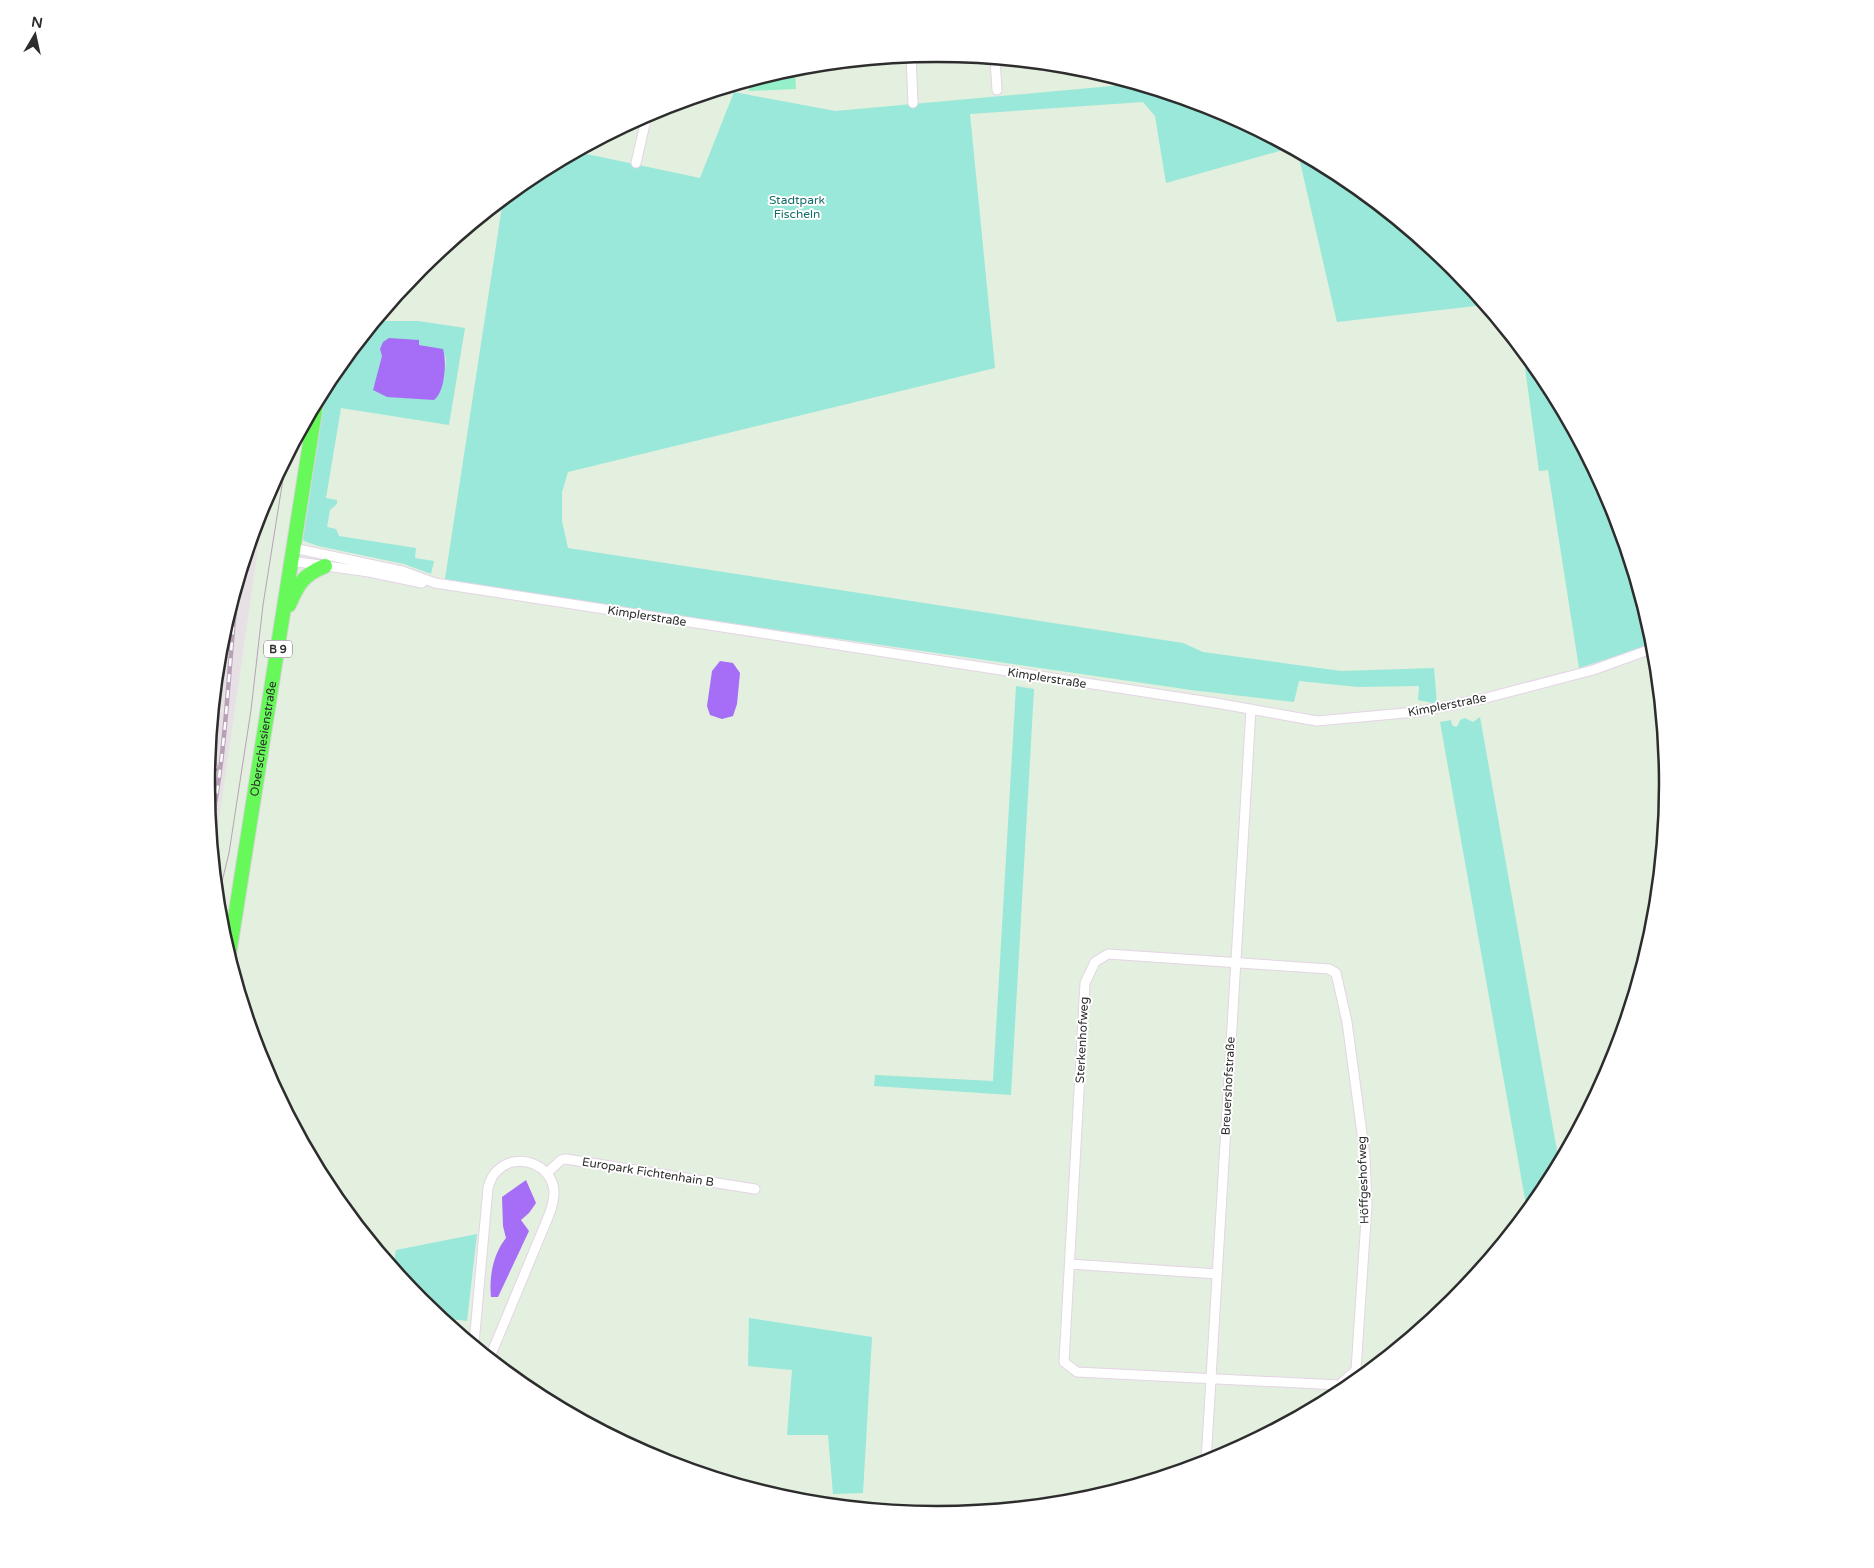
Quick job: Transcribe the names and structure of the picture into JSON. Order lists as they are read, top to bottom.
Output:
{
  "streets": {
    "main road": ["B 9", "Oberschlesienstraße"],
    "street": [
      "Kimplerstraße",
      "Sterkenhofweg",
      "Breuershofstraße",
      "Europark Fichtenhain B",
      "Höffgeshofweg"
    ]
  },
  "crossings": [
    ["Kimplerstraße", "B 9"],
    ["Kimplerstraße", "Oberschlesienstraße"],
    ["Kimplerstraße", "Breuershofstraße"],
    ["B 9", "Oberschlesienstraße"],
    ["Sterkenhofweg", "Breuershofstraße"],
    ["Sterkenhofweg", "Höffgeshofweg"],
    ["Breuershofstraße", "Höffgeshofweg"]
  ],
  "parks": ["Stadtpark Fischeln"],
  "north": "top"
}
